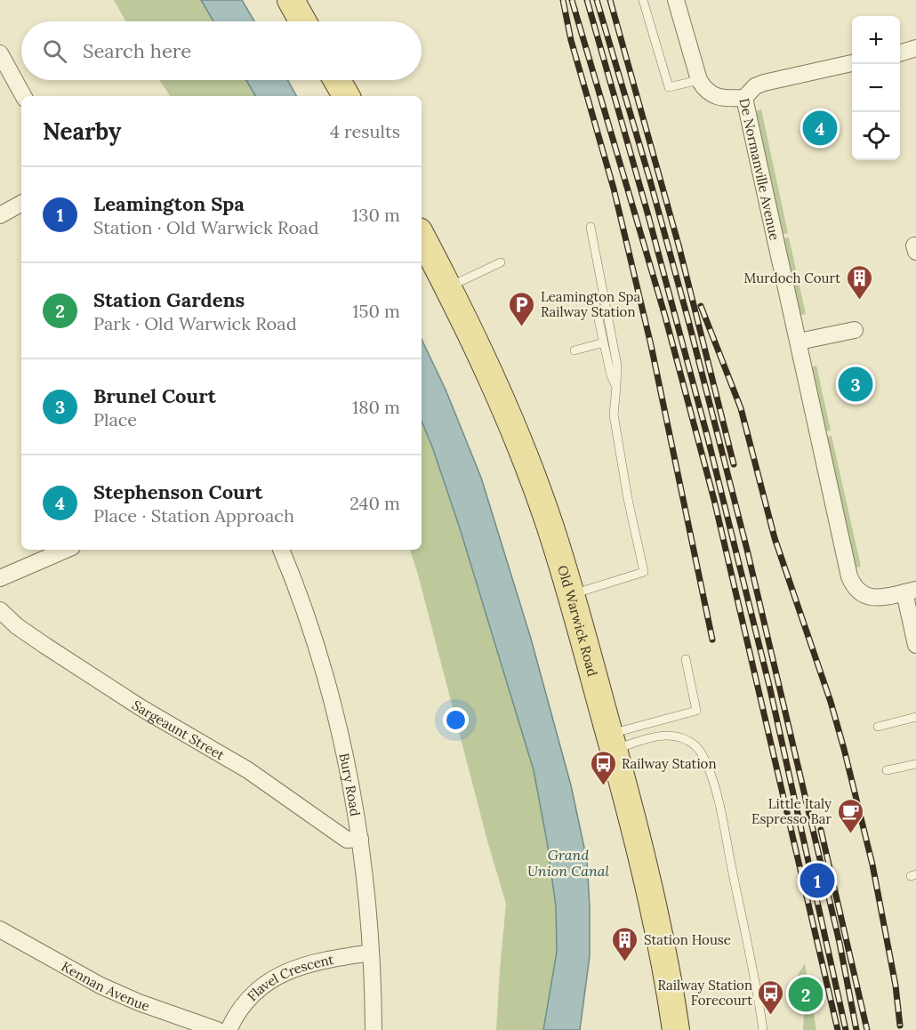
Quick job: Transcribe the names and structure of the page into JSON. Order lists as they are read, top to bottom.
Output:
{
  "streets": {
    "main road": ["Old Warwick Road"],
    "street": [
      "De Normanville Avenue",
      "Sargeaunt Street",
      "Bury Road",
      "Flavel Crescent",
      "Kennan Avenue"
    ]
  },
  "crossings": [
    ["Sargeaunt Street", "Bury Road"],
    ["Bury Road", "Flavel Crescent"]
  ],
  "water": ["Grand Union Canal"],
  "places": {
    "building": ["Murdoch Court", "Station House"],
    "parking": ["Leamington Spa Railway Station"],
    "bus stop": ["Railway Station", "Railway Station Forecourt"],
    "cafe": ["Little Italy Espresso Bar"]
  },
  "page": {
    "map_buttons": ["+", "−"],
    "search": "Search here",
    "heading": ["Nearby", "4 results"],
    "pins": [
      "4",
      "3",
      "1",
      "2"
    ],
    "list": [
      {
        "mark": "1",
        "name": "Leamington Spa",
        "note": "Station · Old Warwick Road",
        "value": "130 m"
      },
      {
        "mark": "2",
        "name": "Station Gardens",
        "note": "Park · Old Warwick Road",
        "value": "150 m"
      },
      {
        "mark": "3",
        "name": "Brunel Court",
        "note": "Place",
        "value": "180 m"
      },
      {
        "mark": "4",
        "name": "Stephenson Court",
        "note": "Place · Station Approach",
        "value": "240 m"
      }
    ]
  }
}
